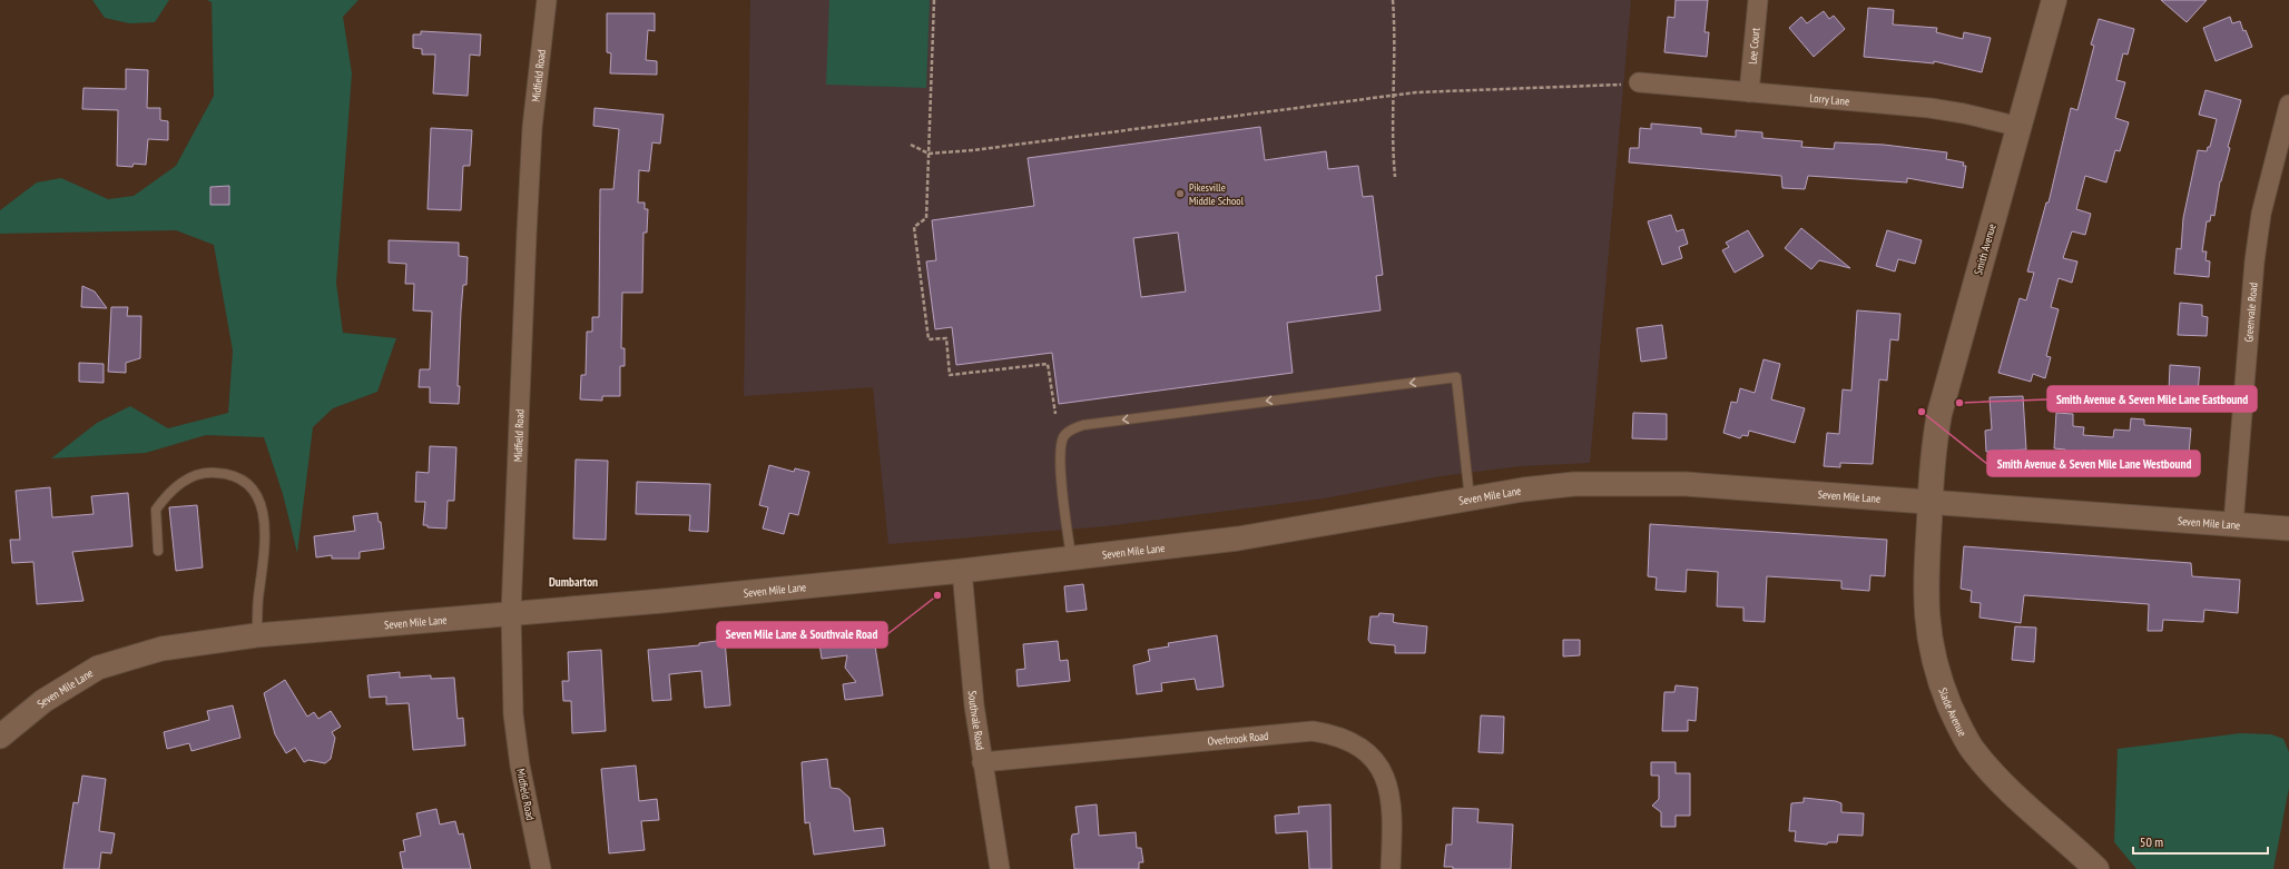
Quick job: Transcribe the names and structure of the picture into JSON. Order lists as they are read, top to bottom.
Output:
{
  "streets": {
    "main road": ["Smith Avenue", "Slade Avenue"],
    "street": [
      "Lee Court",
      "Midfield Road",
      "Lorry Lane",
      "Greenvale Road",
      "Seven Mile Lane",
      "Southvale Road",
      "Overbrook Road"
    ]
  },
  "crossings": [
    ["Lee Court", "Lorry Lane"],
    ["Midfield Road", "Seven Mile Lane"],
    ["Lorry Lane", "Smith Avenue"],
    ["Smith Avenue", "Seven Mile Lane"],
    ["Smith Avenue", "Slade Avenue"],
    ["Greenvale Road", "Seven Mile Lane"],
    ["Seven Mile Lane", "Slade Avenue"],
    ["Seven Mile Lane", "Southvale Road"],
    ["Southvale Road", "Overbrook Road"]
  ],
  "districts": ["Dumbarton"],
  "places": [
    "Pikesville Middle School",
    "Smith Avenue & Seven Mile Lane Eastbound",
    "Smith Avenue & Seven Mile Lane Westbound",
    "Seven Mile Lane & Southvale Road"
  ],
  "scale_bar": "50 m"
}
